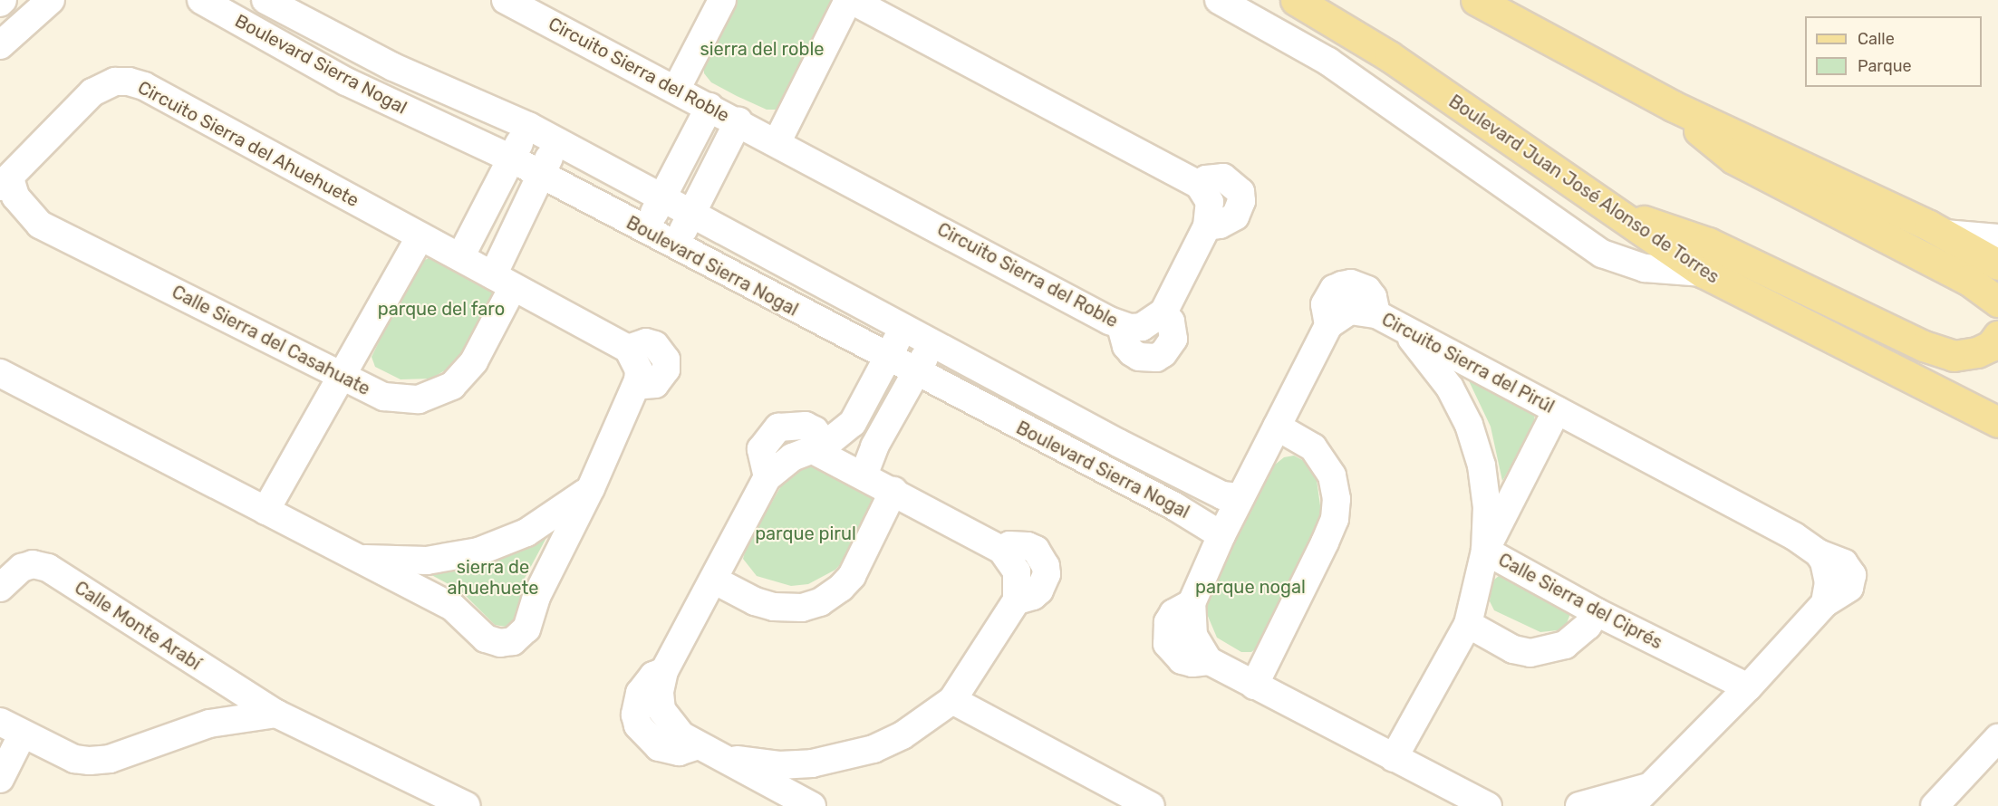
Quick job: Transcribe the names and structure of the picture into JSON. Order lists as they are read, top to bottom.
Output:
{
  "streets": {
    "main road": ["Boulevard Juan José Alonso de Torres"],
    "street": [
      "Boulevard Sierra Nogal",
      "Circuito Sierra del Roble",
      "Circuito Sierra del Ahuehuete",
      "Calle Sierra del Casahuate",
      "Circuito Sierra del Pirúl",
      "Calle Sierra del Ciprés",
      "Calle Monte Arabí"
    ]
  },
  "crossings": [
    ["Boulevard Sierra Nogal", "Circuito Sierra del Pirúl"],
    ["Circuito Sierra del Ahuehuete", "Calle Sierra del Casahuate"],
    ["Circuito Sierra del Pirúl", "Calle Sierra del Ciprés"]
  ],
  "parks": [
    "sierra del roble",
    "parque del faro",
    "parque pirul",
    "sierra de ahuehuete",
    "parque nogal"
  ],
  "legend": ["Calle", "Parque"]
}
